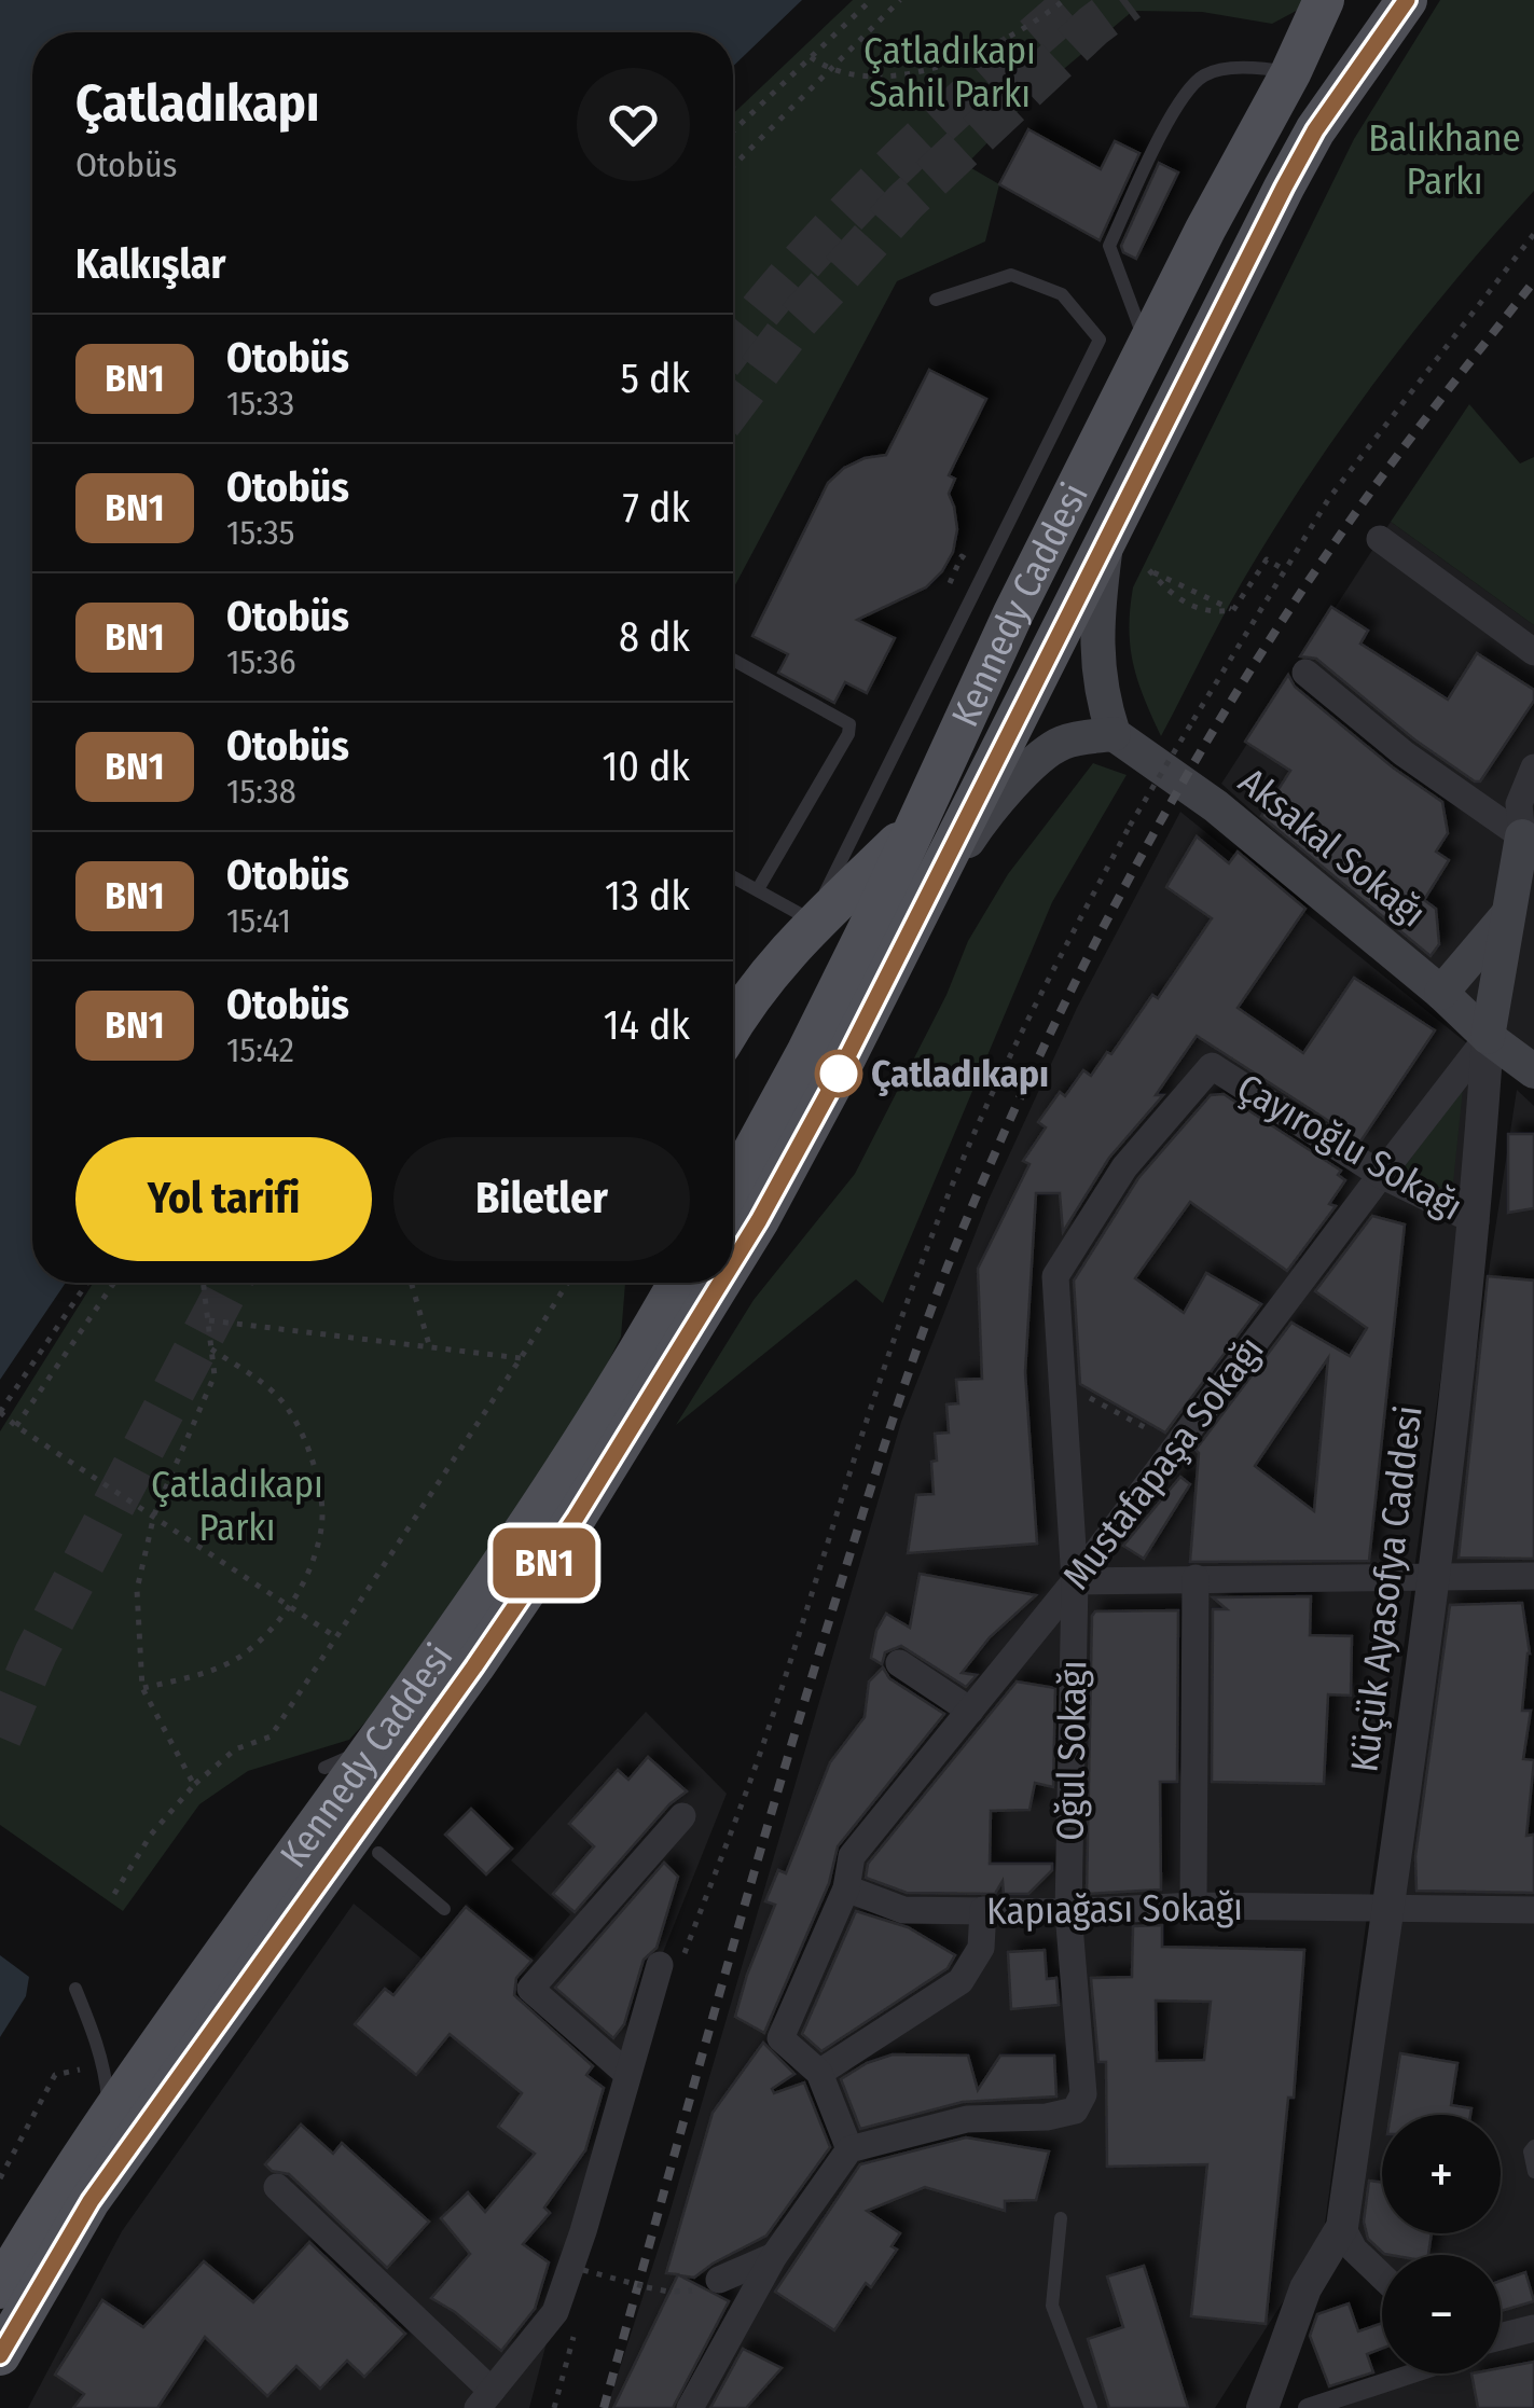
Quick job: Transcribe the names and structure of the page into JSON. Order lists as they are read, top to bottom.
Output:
{
  "streets": {
    "main road": ["Kennedy Caddesi", "Aksakal Sokağı", "Küçük Ayasofya Caddesi"],
    "street": [
      "Çayıroğlu Sokağı",
      "Mustafapaşa Sokağı",
      "Oğul Sokağı",
      "Kapıağası Sokağı"
    ]
  },
  "crossings": [
    ["Aksakal Sokağı", "Mustafapaşa Sokağı"],
    ["Aksakal Sokağı", "Küçük Ayasofya Caddesi"],
    ["Çayıroğlu Sokağı", "Mustafapaşa Sokağı"],
    ["Çayıroğlu Sokağı", "Küçük Ayasofya Caddesi"],
    ["Çayıroğlu Sokağı", "Oğul Sokağı"],
    ["Mustafapaşa Sokağı", "Küçük Ayasofya Caddesi"],
    ["Mustafapaşa Sokağı", "Oğul Sokağı"],
    ["Mustafapaşa Sokağı", "Kapıağası Sokağı"],
    ["Küçük Ayasofya Caddesi", "Kapıağası Sokağı"],
    ["Oğul Sokağı", "Kapıağası Sokağı"]
  ],
  "parks": ["Çatladıkapı Sahil Parkı", "Balıkhane Parkı", "Çatladıkapı Parkı"],
  "places": ["Çatladıkapı"],
  "lines": ["bus line BN1"],
  "page": {
    "on_map": "BN1",
    "heading": [
      ["Çatladıkapı", "Otobüs"],
      "Kalkışlar"
    ],
    "list": [
      {
        "mark": "BN1",
        "name": "Otobüs",
        "note": "15:33",
        "value": "5 dk"
      },
      {
        "mark": "BN1",
        "name": "Otobüs",
        "note": "15:35",
        "value": "7 dk"
      },
      {
        "mark": "BN1",
        "name": "Otobüs",
        "note": "15:36",
        "value": "8 dk"
      },
      {
        "mark": "BN1",
        "name": "Otobüs",
        "note": "15:38",
        "value": "10 dk"
      },
      {
        "mark": "BN1",
        "name": "Otobüs",
        "note": "15:41",
        "value": "13 dk"
      },
      {
        "mark": "BN1",
        "name": "Otobüs",
        "note": "15:42",
        "value": "14 dk"
      }
    ],
    "buttons": ["Yol tarifi", "Biletler"],
    "map_buttons": ["+", "−"]
  }
}
